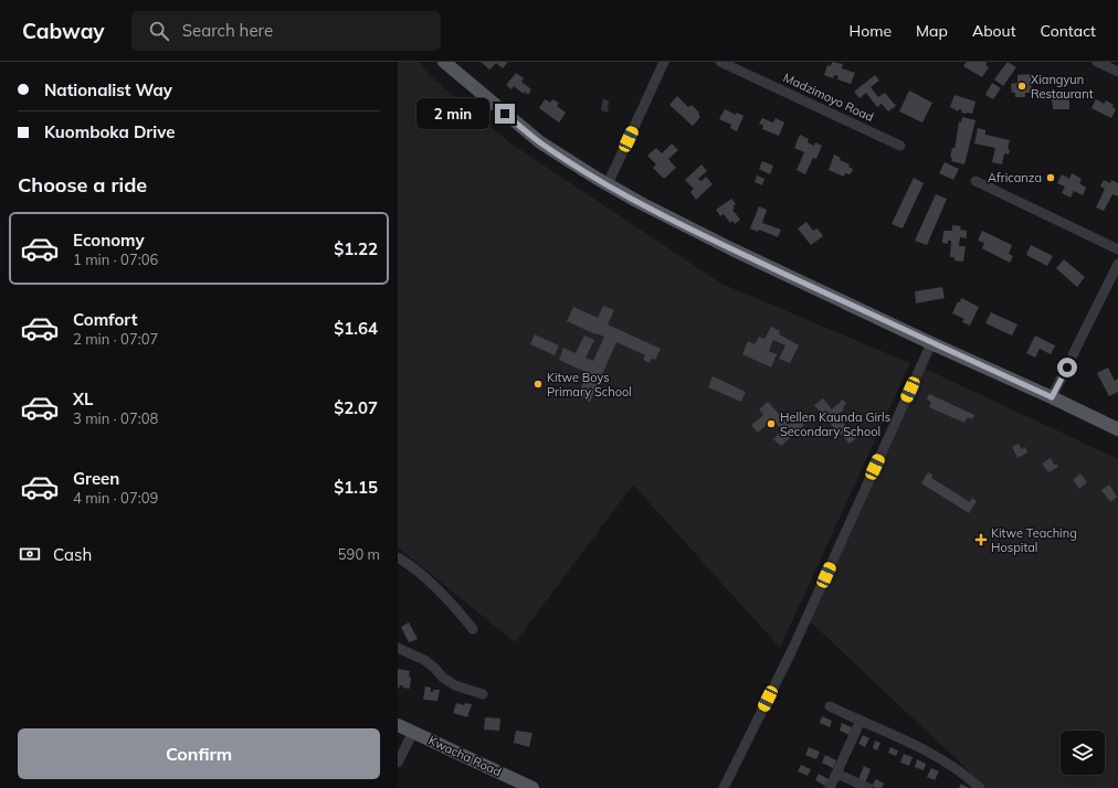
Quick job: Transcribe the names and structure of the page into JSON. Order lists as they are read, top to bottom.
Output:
{
  "streets": {
    "main road": ["Kwacha Road"],
    "street": ["Madzimoyo Road"]
  },
  "places": {
    "other": [
      "Xiangyun Restaurant",
      "Africanza",
      "Kitwe Boys Primary School",
      "Hellen Kaunda Girls Secondary School"
    ],
    "health": ["Kitwe Teaching Hospital"]
  },
  "page": {
    "header": "Cabway",
    "search": "Search here",
    "nav": [
      "Home",
      "Map",
      "About",
      "Contact"
    ],
    "banner": ["Nationalist Way", "Kuomboka Drive"],
    "bubble": "2 min",
    "heading": "Choose a ride",
    "list": [
      {
        "name": "Economy",
        "note": "1 min · 07:06",
        "value": "$1.22"
      },
      {
        "name": "Comfort",
        "note": "2 min · 07:07",
        "value": "$1.64"
      },
      {
        "name": "XL",
        "note": "3 min · 07:08",
        "value": "$2.07"
      },
      {
        "name": "Green",
        "note": "4 min · 07:09",
        "value": "$1.15"
      }
    ],
    "pay": ["Cash", "590 m"],
    "buttons": "Confirm"
  }
}
